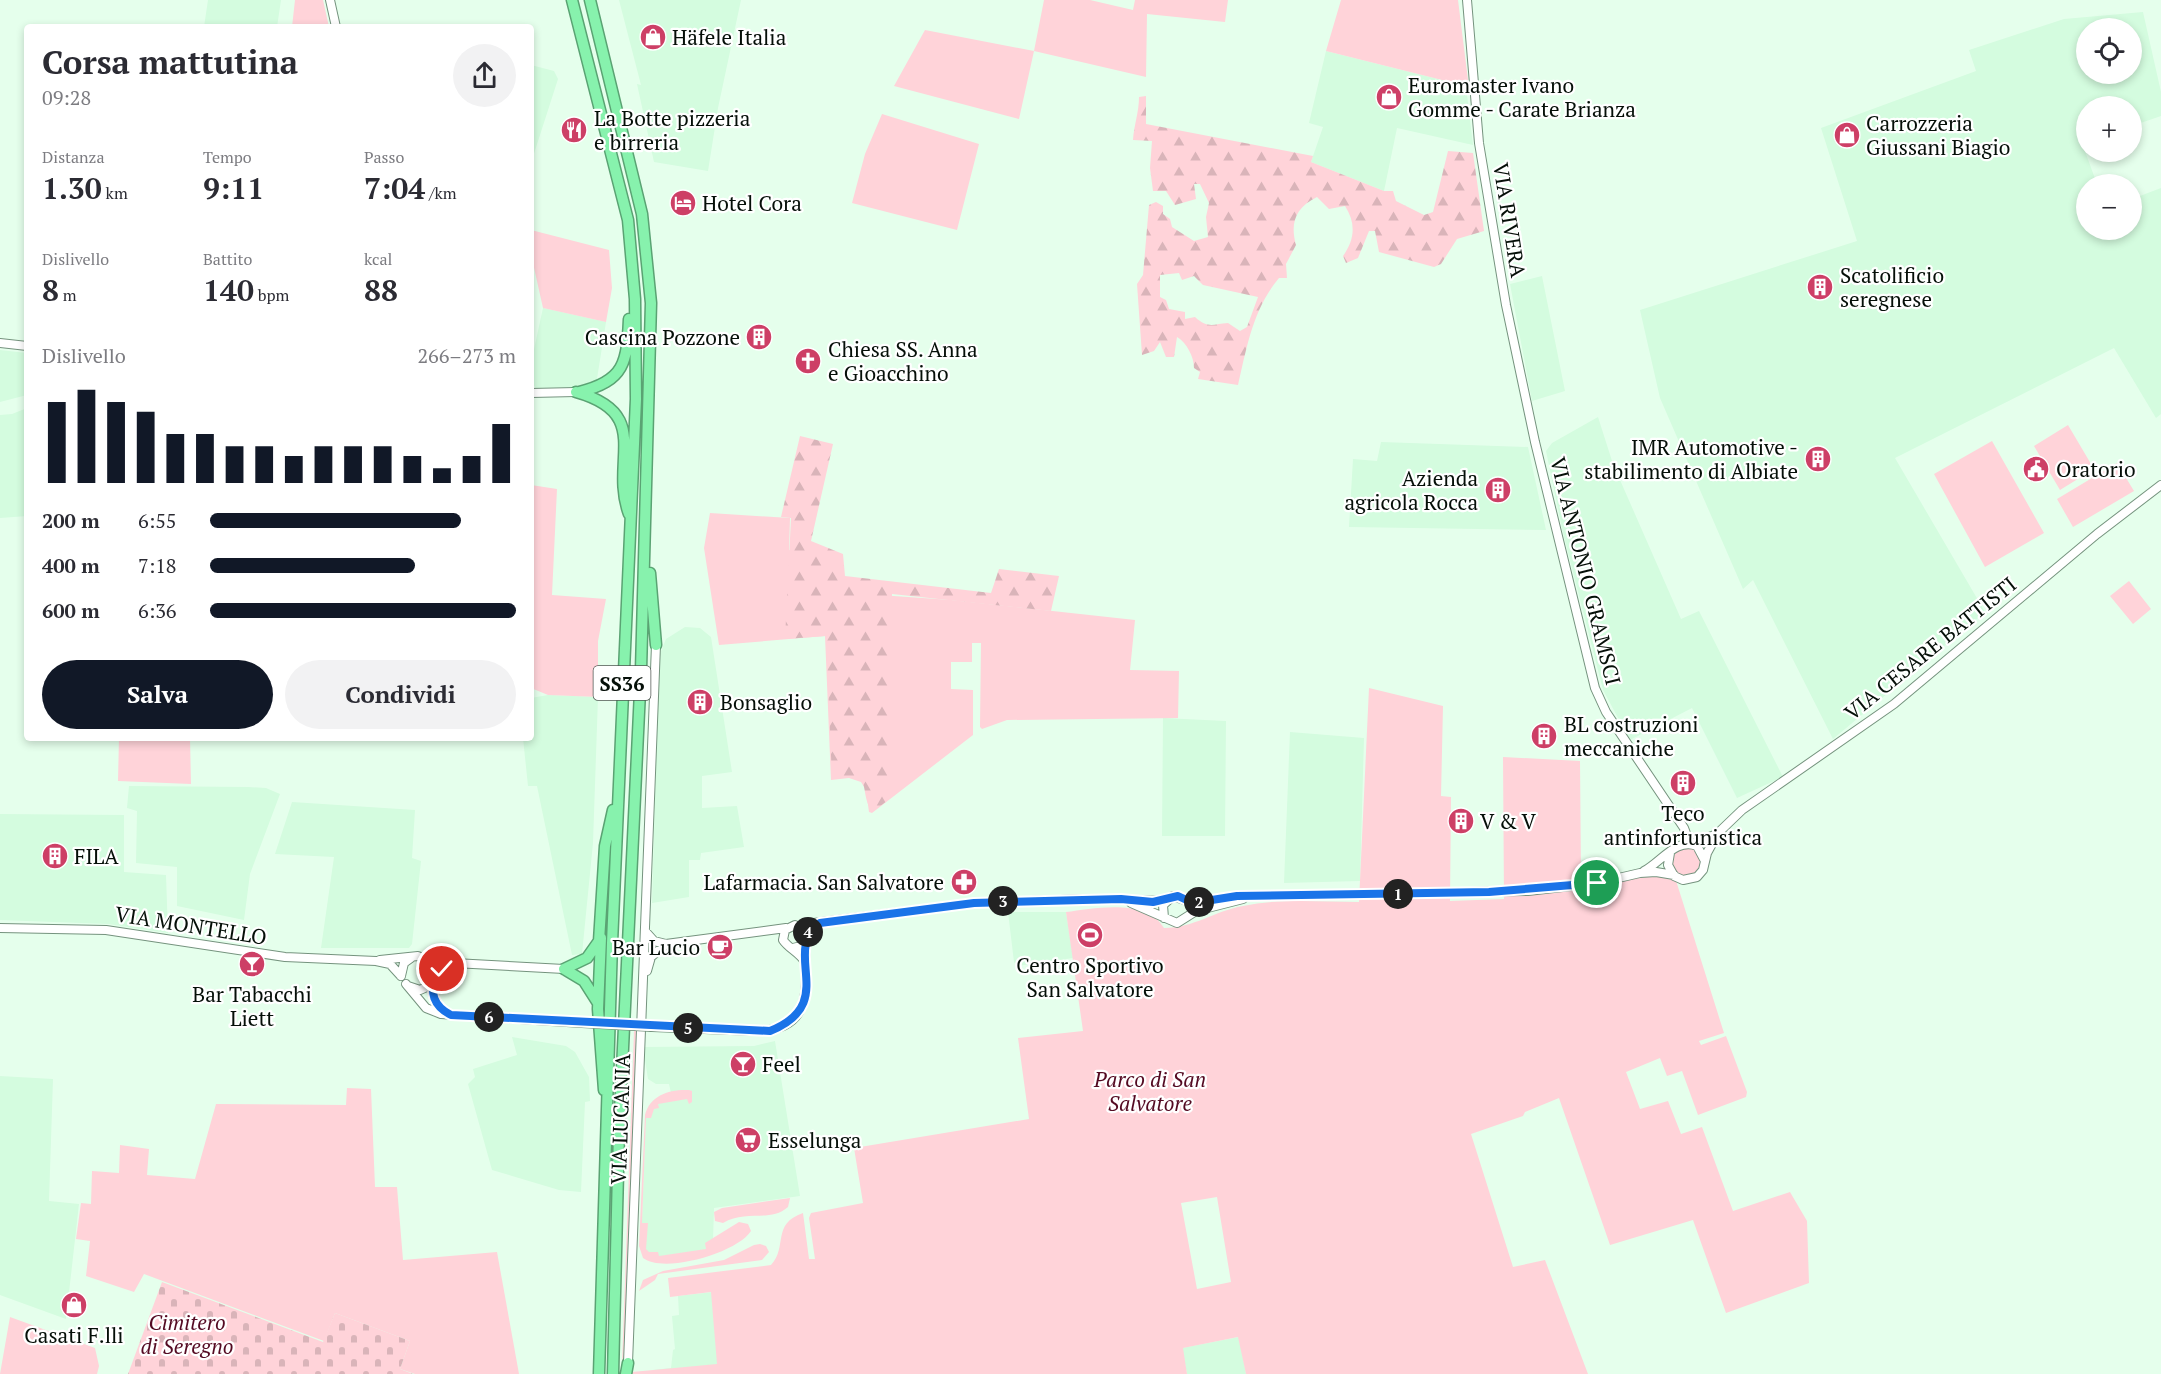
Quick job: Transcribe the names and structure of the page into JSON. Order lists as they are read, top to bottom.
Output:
{
  "streets": {
    "highway": ["SS36"],
    "street": [
      "VIA RIVERA",
      "VIA ANTONIO GRAMSCI",
      "VIA CESARE BATTISTI",
      "VIA MONTELLO",
      "VIA LUCANIA"
    ]
  },
  "crossings": [
    ["VIA RIVERA", "VIA ANTONIO GRAMSCI"],
    ["VIA ANTONIO GRAMSCI", "VIA CESARE BATTISTI"]
  ],
  "parks": ["Parco di San Salvatore", "Cimitero di Seregno"],
  "places": {
    "shop": [
      "Häfele Italia",
      "Euromaster Ivano Gomme - Carate Brianza",
      "Carrozzeria Giussani Biagio",
      "Casati F.lli"
    ],
    "restaurant": ["La Botte pizzeria e birreria"],
    "hotel": ["Hotel Cora"],
    "building": [
      "Scatolificio seregnese",
      "Cascina Pozzone",
      "IMR Automotive - stabilimento di Albiate",
      "Azienda agricola Rocca",
      "Bonsaglio",
      "BL costruzioni meccaniche",
      "Teco antinfortunistica",
      "V & V",
      "FILA"
    ],
    "church": ["Chiesa SS. Anna e Gioacchino"],
    "public building": ["Oratorio"],
    "pharmacy": ["Lafarmacia. San Salvatore"],
    "sports": ["Centro Sportivo San Salvatore"],
    "cafe": ["Bar Lucio"],
    "bar": ["Bar Tabacchi Liett", "Feel"],
    "supermarket": ["Esselunga"]
  },
  "page": {
    "map_buttons": ["+", "−"],
    "heading": ["Corsa mattutina", "09:28"],
    "stats": [
      ["Distanza", "1.30 km"],
      ["Tempo", "9:11"],
      ["Passo", "7:04 /km"],
      ["Dislivello", "8 m"],
      ["Battito", "140 bpm"],
      ["kcal", "88"]
    ],
    "chart": ["Dislivello", "266–273 m"],
    "list": [
      {
        "name": "200 m",
        "note": "6:55"
      },
      {
        "name": "400 m",
        "note": "7:18"
      },
      {
        "name": "600 m",
        "note": "6:36"
      }
    ],
    "buttons": ["Salva", "Condividi"],
    "pins": [
      "1",
      "3",
      "2",
      "4",
      "6",
      "5"
    ]
  }
}
